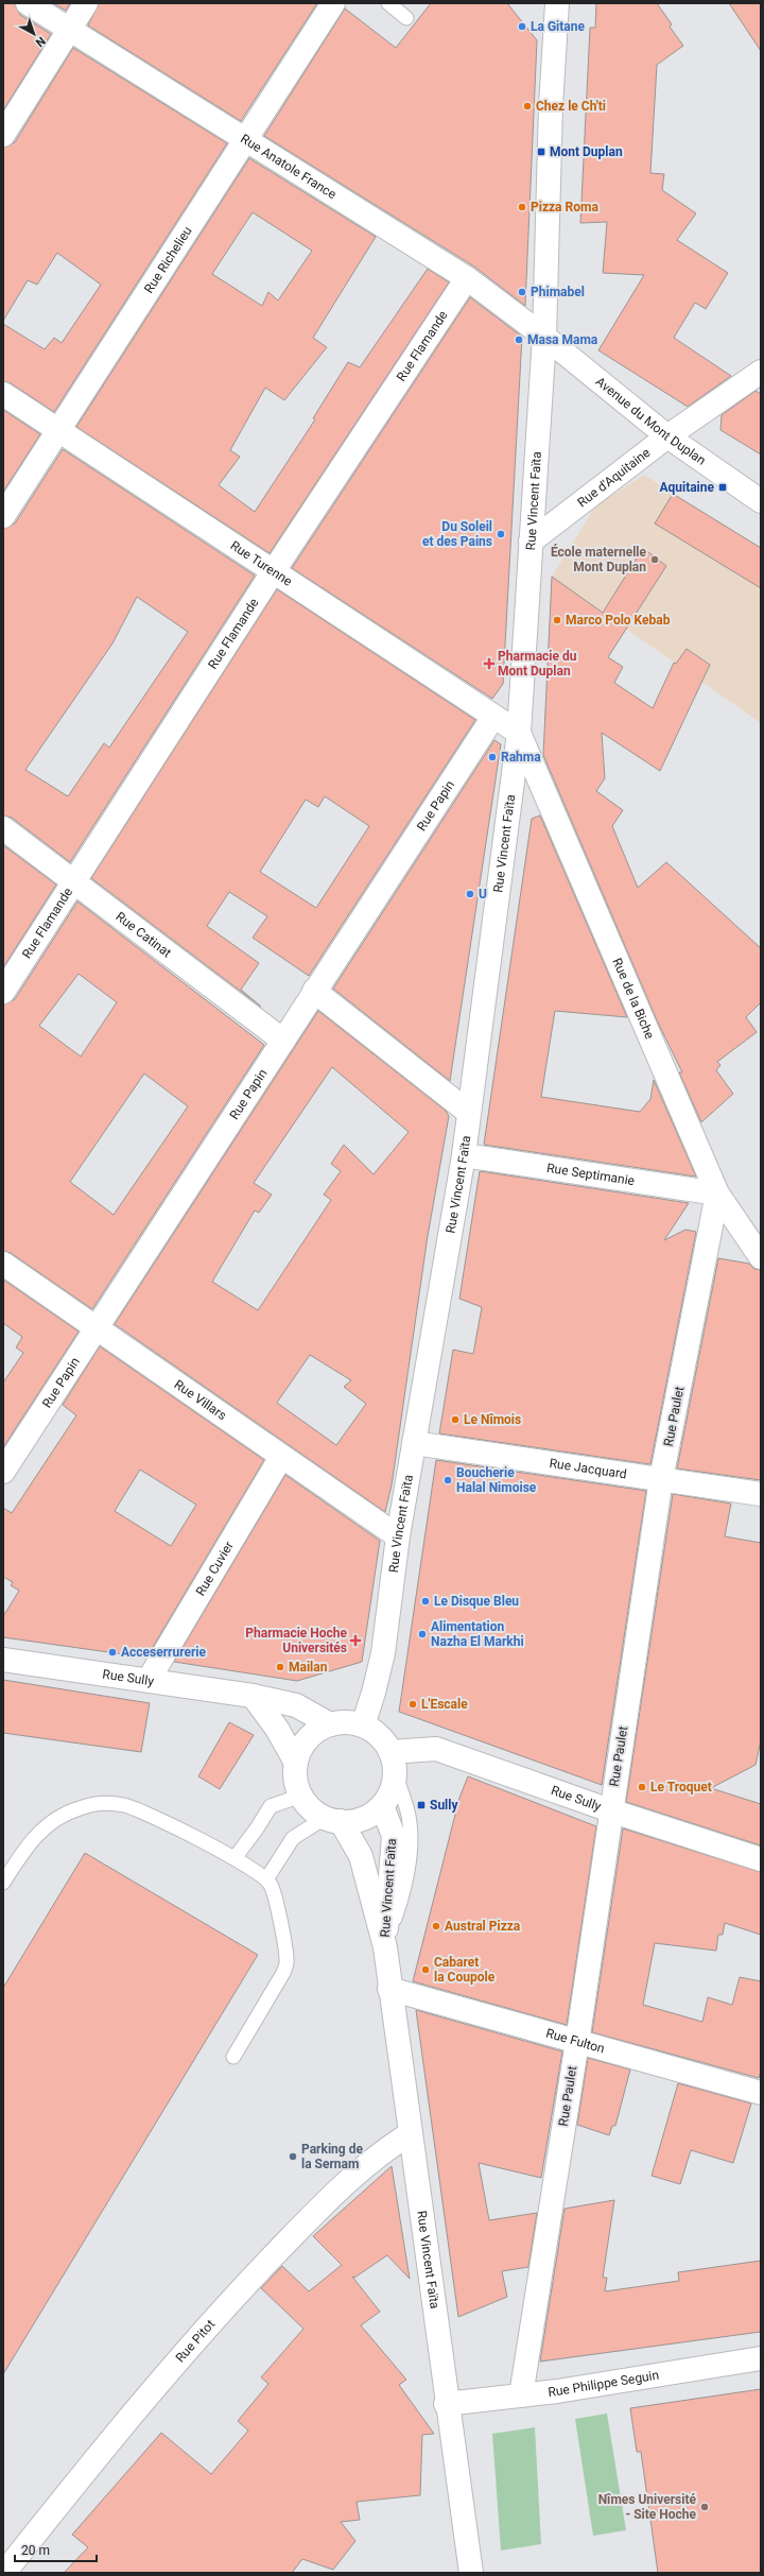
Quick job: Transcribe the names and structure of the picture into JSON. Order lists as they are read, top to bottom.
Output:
{
  "streets": {
    "street": [
      "Rue Anatole France",
      "Rue Richelieu",
      "Rue Flamande",
      "Avenue du Mont Duplan",
      "Rue d'Aquitaine",
      "Rue Vincent Faïta",
      "Rue Turenne",
      "Rue Papin",
      "Rue Catinat",
      "Rue de la Biche",
      "Rue Septimanie",
      "Rue Villars",
      "Rue Paulet",
      "Rue Jacquard",
      "Rue Cuvier",
      "Rue Sully",
      "Rue Fulton",
      "Rue Pitot",
      "Rue Philippe Seguin"
    ]
  },
  "crossings": [
    ["Rue Anatole France", "Rue Richelieu"],
    ["Rue Anatole France", "Rue Flamande"],
    ["Rue Anatole France", "Avenue du Mont Duplan"],
    ["Rue Anatole France", "Rue Vincent Faïta"],
    ["Rue Richelieu", "Rue Turenne"],
    ["Rue Flamande", "Rue Turenne"],
    ["Rue Flamande", "Rue Catinat"],
    ["Avenue du Mont Duplan", "Rue d'Aquitaine"],
    ["Avenue du Mont Duplan", "Rue Vincent Faïta"],
    ["Rue d'Aquitaine", "Rue Vincent Faïta"],
    ["Rue Vincent Faïta", "Rue Turenne"],
    ["Rue Vincent Faïta", "Rue de la Biche"],
    ["Rue Vincent Faïta", "Rue Septimanie"],
    ["Rue Vincent Faïta", "Rue Villars"],
    ["Rue Vincent Faïta", "Rue Jacquard"],
    ["Rue Vincent Faïta", "Rue Sully"],
    ["Rue Vincent Faïta", "Rue Fulton"],
    ["Rue Vincent Faïta", "Rue Pitot"],
    ["Rue Vincent Faïta", "Rue Philippe Seguin"],
    ["Rue Turenne", "Rue Papin"],
    ["Rue Turenne", "Rue de la Biche"],
    ["Rue Papin", "Rue Catinat"],
    ["Rue Papin", "Rue Villars"],
    ["Rue de la Biche", "Rue Septimanie"],
    ["Rue de la Biche", "Rue Paulet"],
    ["Rue Septimanie", "Rue Paulet"],
    ["Rue Villars", "Rue Cuvier"],
    ["Rue Paulet", "Rue Jacquard"],
    ["Rue Paulet", "Rue Sully"],
    ["Rue Paulet", "Rue Fulton"],
    ["Rue Paulet", "Rue Philippe Seguin"],
    ["Rue Cuvier", "Rue Sully"]
  ],
  "places": {
    "other": [
      "La Gitane",
      "Chez le Ch'ti",
      "Pizza Roma",
      "Phimabel",
      "Masa Mama",
      "Du Soleil et des Pains",
      "École maternelle Mont Duplan",
      "Marco Polo Kebab",
      "Rahma",
      "U",
      "Le Nîmois",
      "Boucherie Halal Nimoise",
      "Le Disque Bleu",
      "Alimentation Nazha El Markhi",
      "Acceserrurerie",
      "Mailan",
      "L'Escale",
      "Le Troquet",
      "Austral Pizza",
      "Cabaret la Coupole",
      "Parking de la Sernam",
      "Nîmes Université - Site Hoche"
    ],
    "transit": ["Mont Duplan", "Aquitaine", "Sully"],
    "health": ["Pharmacie du Mont Duplan", "Pharmacie Hoche Universités"]
  },
  "scale_bar": "20 m",
  "north": "bottom right"
}
